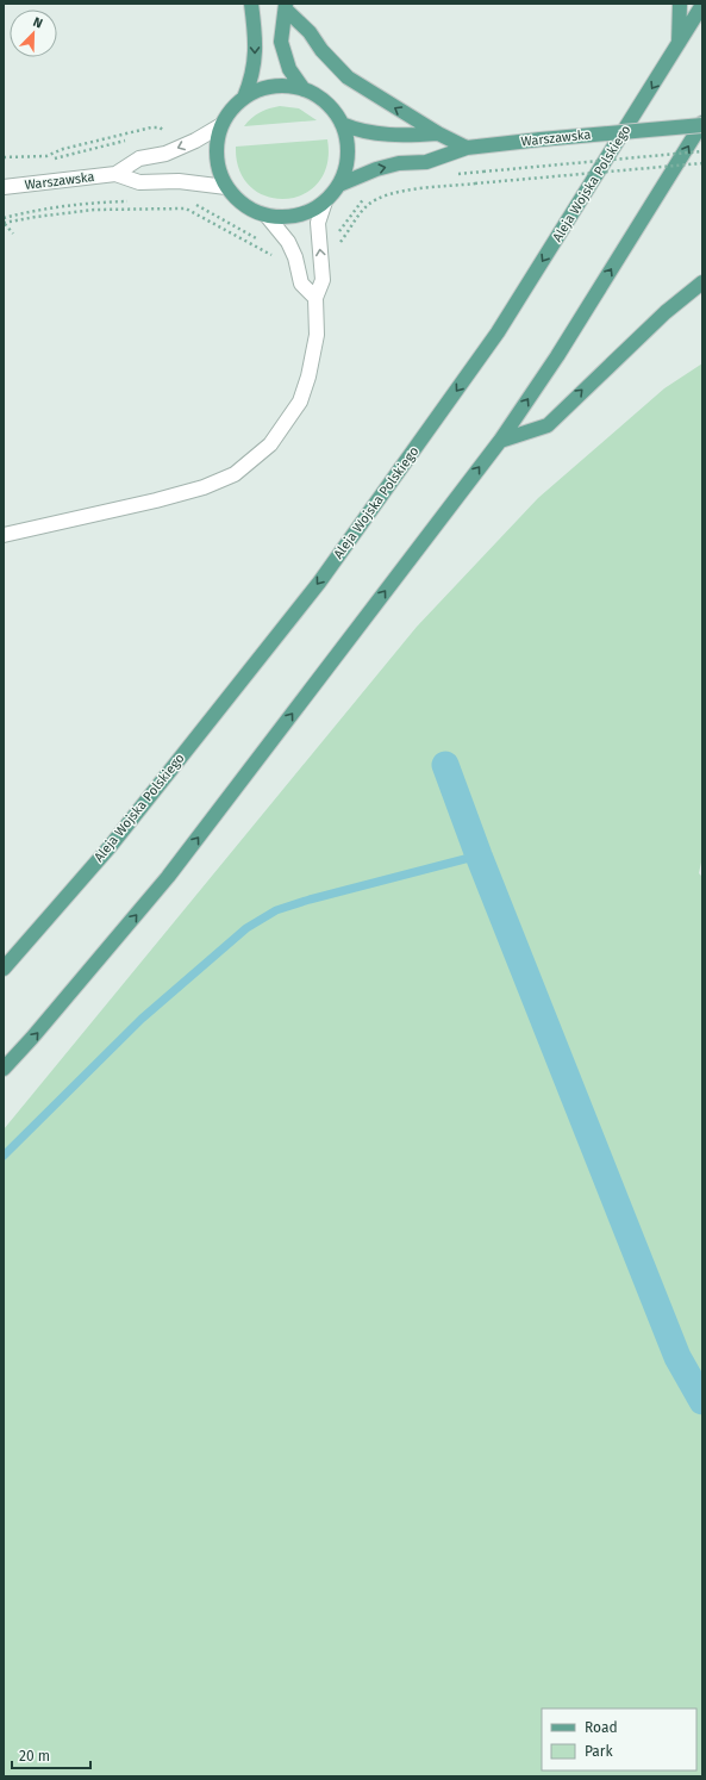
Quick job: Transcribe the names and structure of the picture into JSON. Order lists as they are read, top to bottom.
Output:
{
  "streets": {
    "main road": ["Warszawska", "Aleja Wojska Polskiego"]
  },
  "legend": ["Road", "Park"],
  "scale_bar": "20 m",
  "north": "top right"
}
